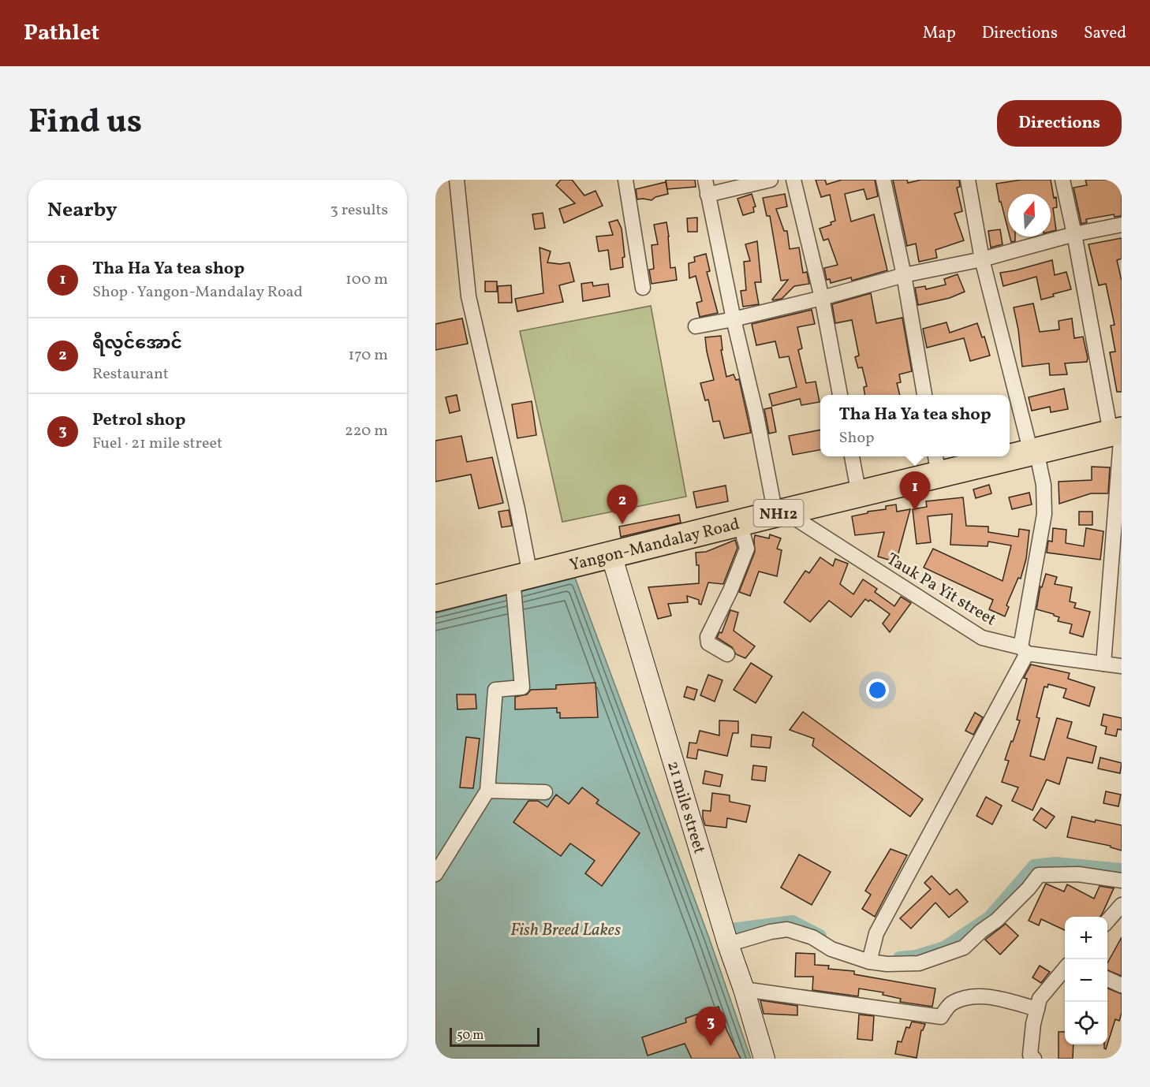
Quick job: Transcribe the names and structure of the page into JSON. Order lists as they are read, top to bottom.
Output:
{
  "streets": {
    "highway": ["NH12", "Yangon-Mandalay Road"],
    "street": ["Tauk Pa Yit street", "21 mile street"]
  },
  "crossings": [
    ["Yangon-Mandalay Road", "Tauk Pa Yit street"],
    ["Yangon-Mandalay Road", "21 mile street"]
  ],
  "water": ["Fish Breed Lakes"],
  "scale_bar": "50 m",
  "north": "top",
  "page": {
    "header": "Pathlet",
    "nav": ["Map", "Directions", "Saved"],
    "title": "Find us",
    "buttons": "Directions",
    "heading": ["Nearby", "3 results"],
    "list": [
      {
        "mark": "1",
        "name": "Tha Ha Ya tea shop",
        "note": "Shop · Yangon-Mandalay Road",
        "value": "100 m"
      },
      {
        "mark": "2",
        "name": "ရီလွင်အောင်",
        "note": "Restaurant",
        "value": "170 m"
      },
      {
        "mark": "3",
        "name": "Petrol shop",
        "note": "Fuel · 21 mile street",
        "value": "220 m"
      }
    ],
    "popup": ["Tha Ha Ya tea shop", "Shop"],
    "pins": ["1", "2", "3"],
    "map_buttons": ["+", "−"],
    "scale": "50 m"
  }
}
